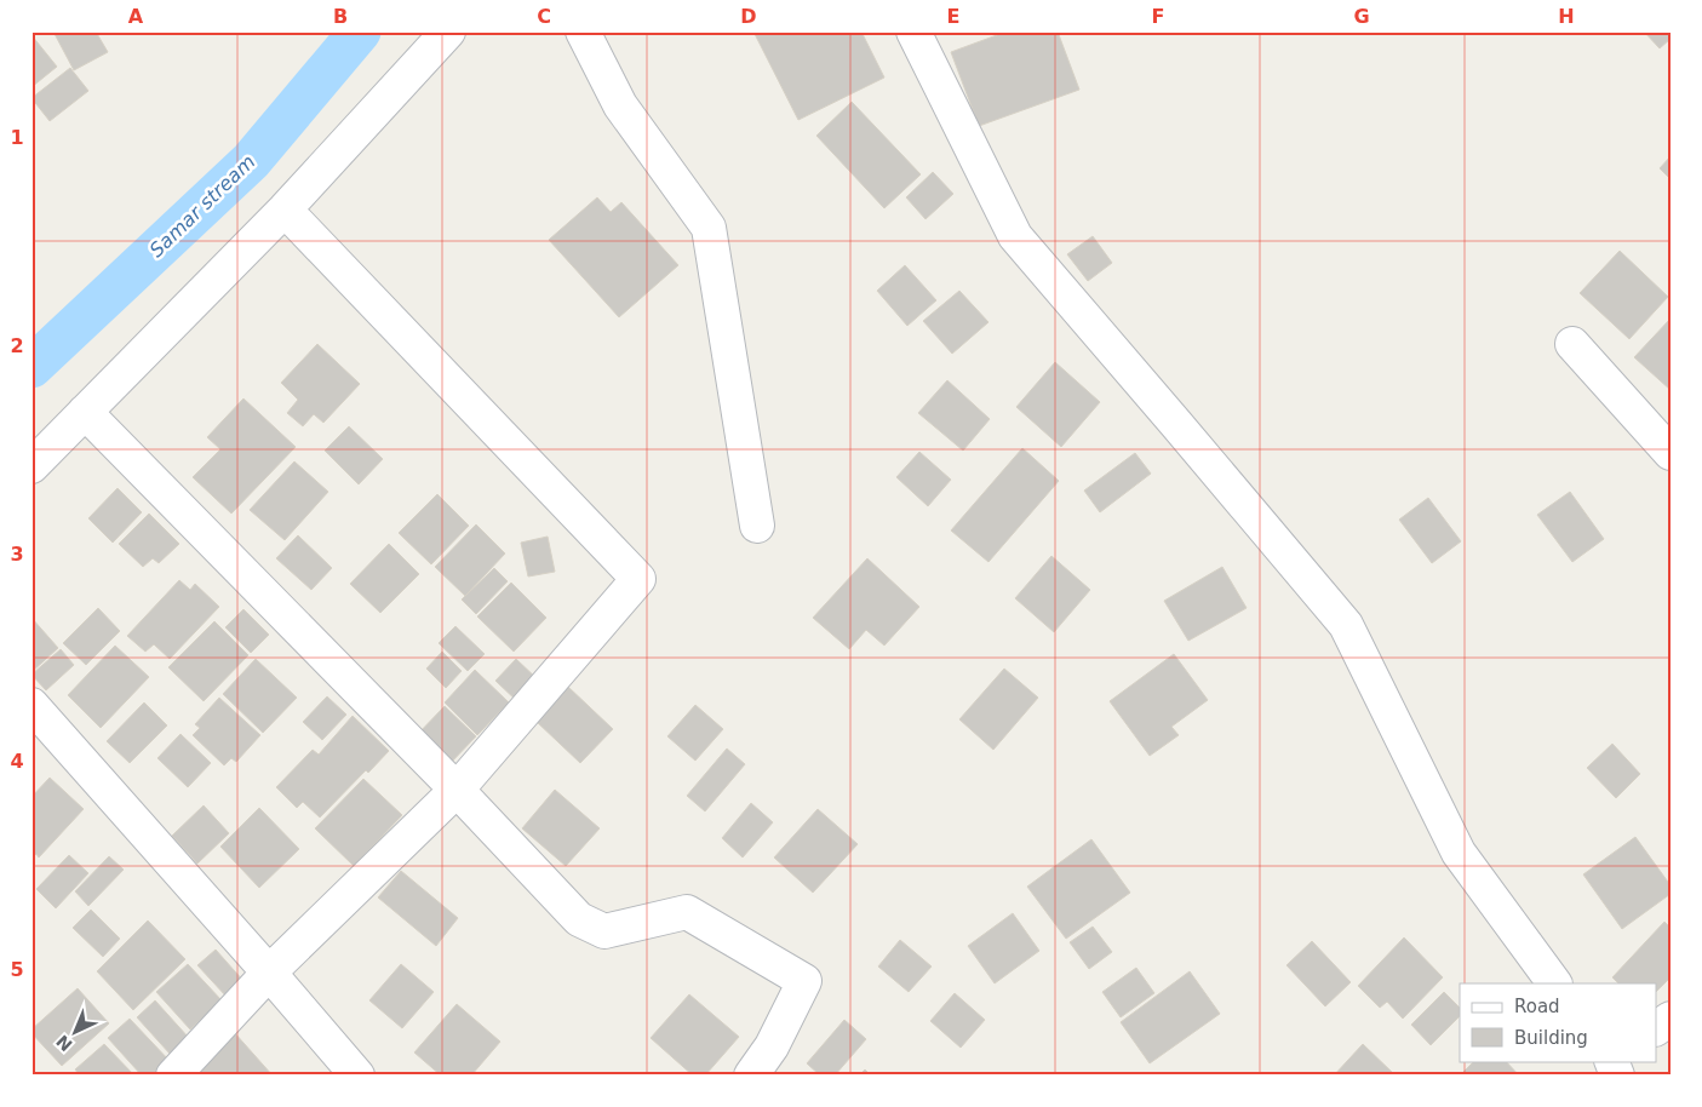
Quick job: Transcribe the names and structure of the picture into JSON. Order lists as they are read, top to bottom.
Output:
{
  "water": ["Samar stream"],
  "legend": ["Road", "Building"],
  "north": "bottom left",
  "grid": {
    "columns": [
      "A",
      "B",
      "C",
      "D",
      "E",
      "F",
      "G",
      "H"
    ],
    "rows": [
      "1",
      "2",
      "3",
      "4",
      "5"
    ]
  }
}
